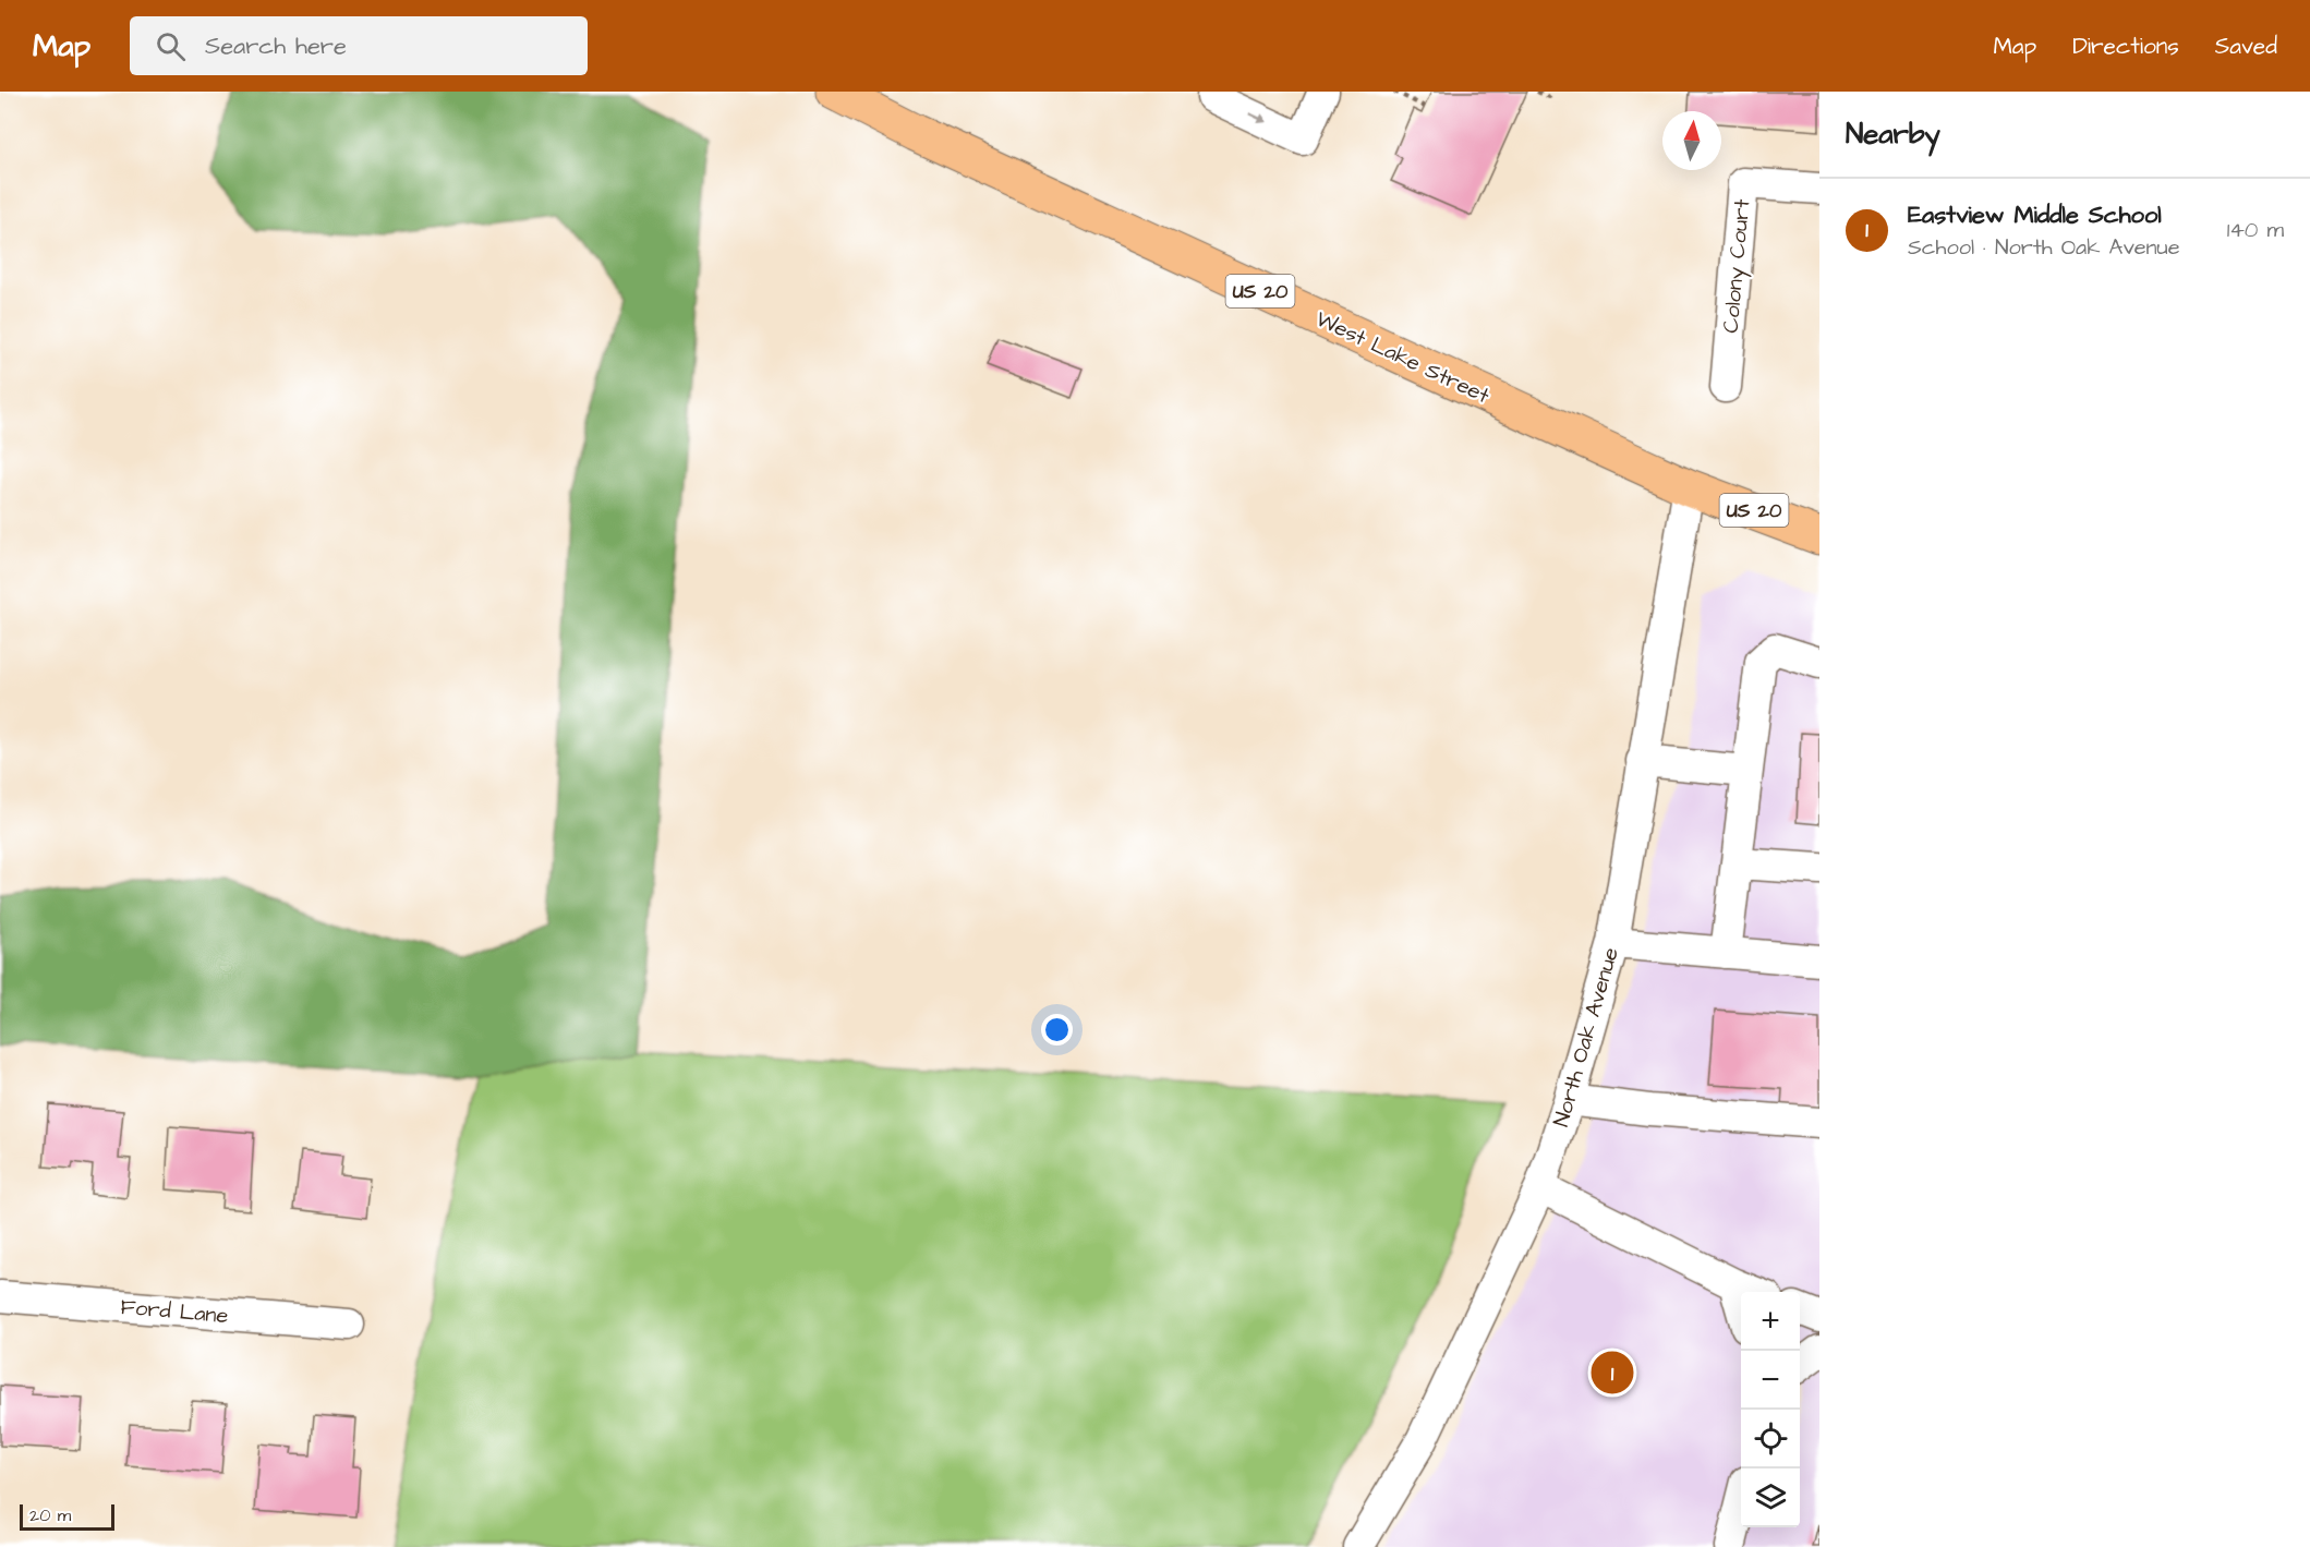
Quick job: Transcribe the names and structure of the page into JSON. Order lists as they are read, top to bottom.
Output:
{
  "streets": {
    "highway": ["US 20", "West Lake Street"],
    "street": ["Colony Court", "North Oak Avenue", "Ford Lane"]
  },
  "crossings": [
    ["US 20", "West Lake Street"],
    ["US 20", "North Oak Avenue"],
    ["West Lake Street", "North Oak Avenue"]
  ],
  "scale_bar": "20 m",
  "north": "top",
  "page": {
    "header": "Map",
    "search": "Search here",
    "nav": ["Map", "Directions", "Saved"],
    "heading": "Nearby",
    "list": [
      {
        "mark": "1",
        "name": "Eastview Middle School",
        "note": "School · North Oak Avenue",
        "value": "140 m"
      }
    ],
    "map_buttons": ["+", "−"],
    "pins": "1",
    "scale": "20 m"
  }
}
